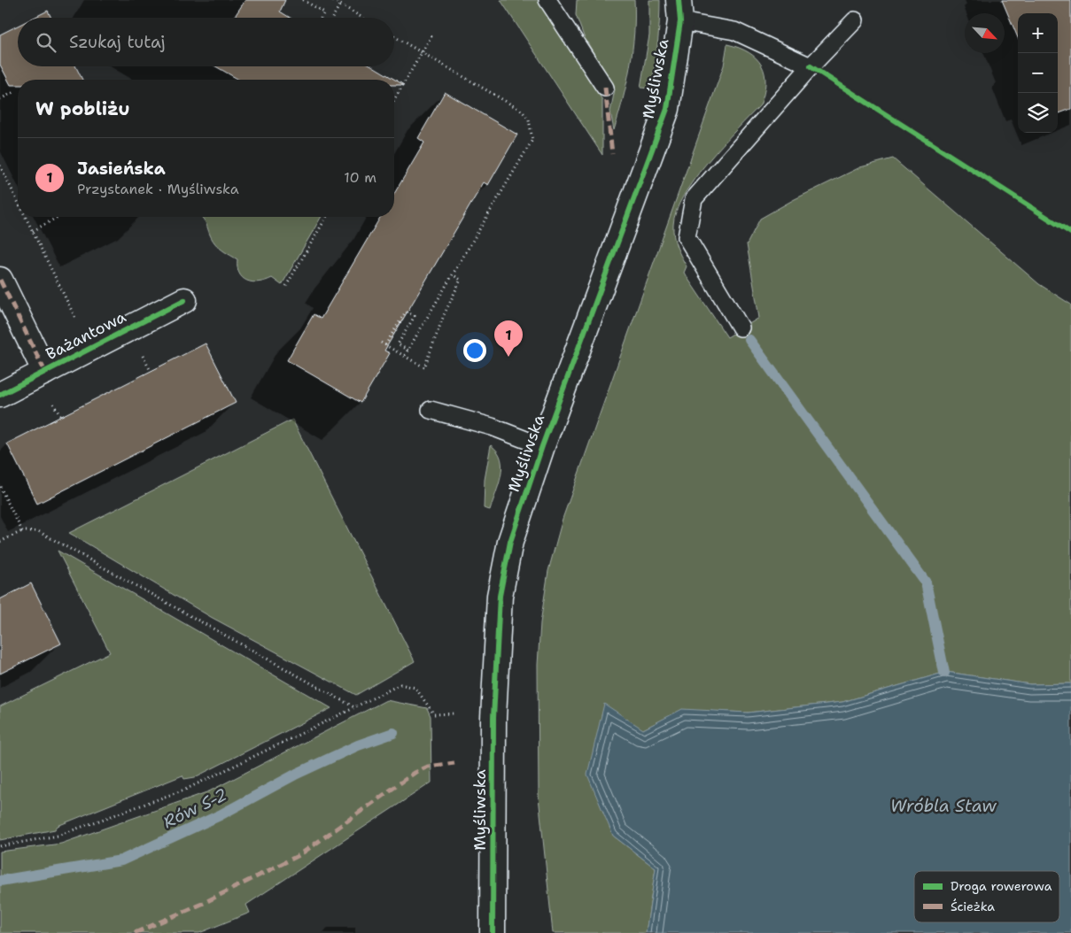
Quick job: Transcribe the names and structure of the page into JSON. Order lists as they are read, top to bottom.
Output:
{
  "streets": {
    "street": ["Myśliwska", "Bażantowa"]
  },
  "water": ["Wróbla Staw", "Rów S-2"],
  "legend": ["Droga rowerowa", "Ścieżka"],
  "north": "bottom right",
  "page": {
    "map_buttons": ["+", "−"],
    "search": "Szukaj tutaj",
    "heading": "W pobliżu",
    "list": [
      {
        "mark": "1",
        "name": "Jasieńska",
        "note": "Przystanek · Myśliwska",
        "value": "10 m"
      }
    ],
    "pins": "1"
  }
}
